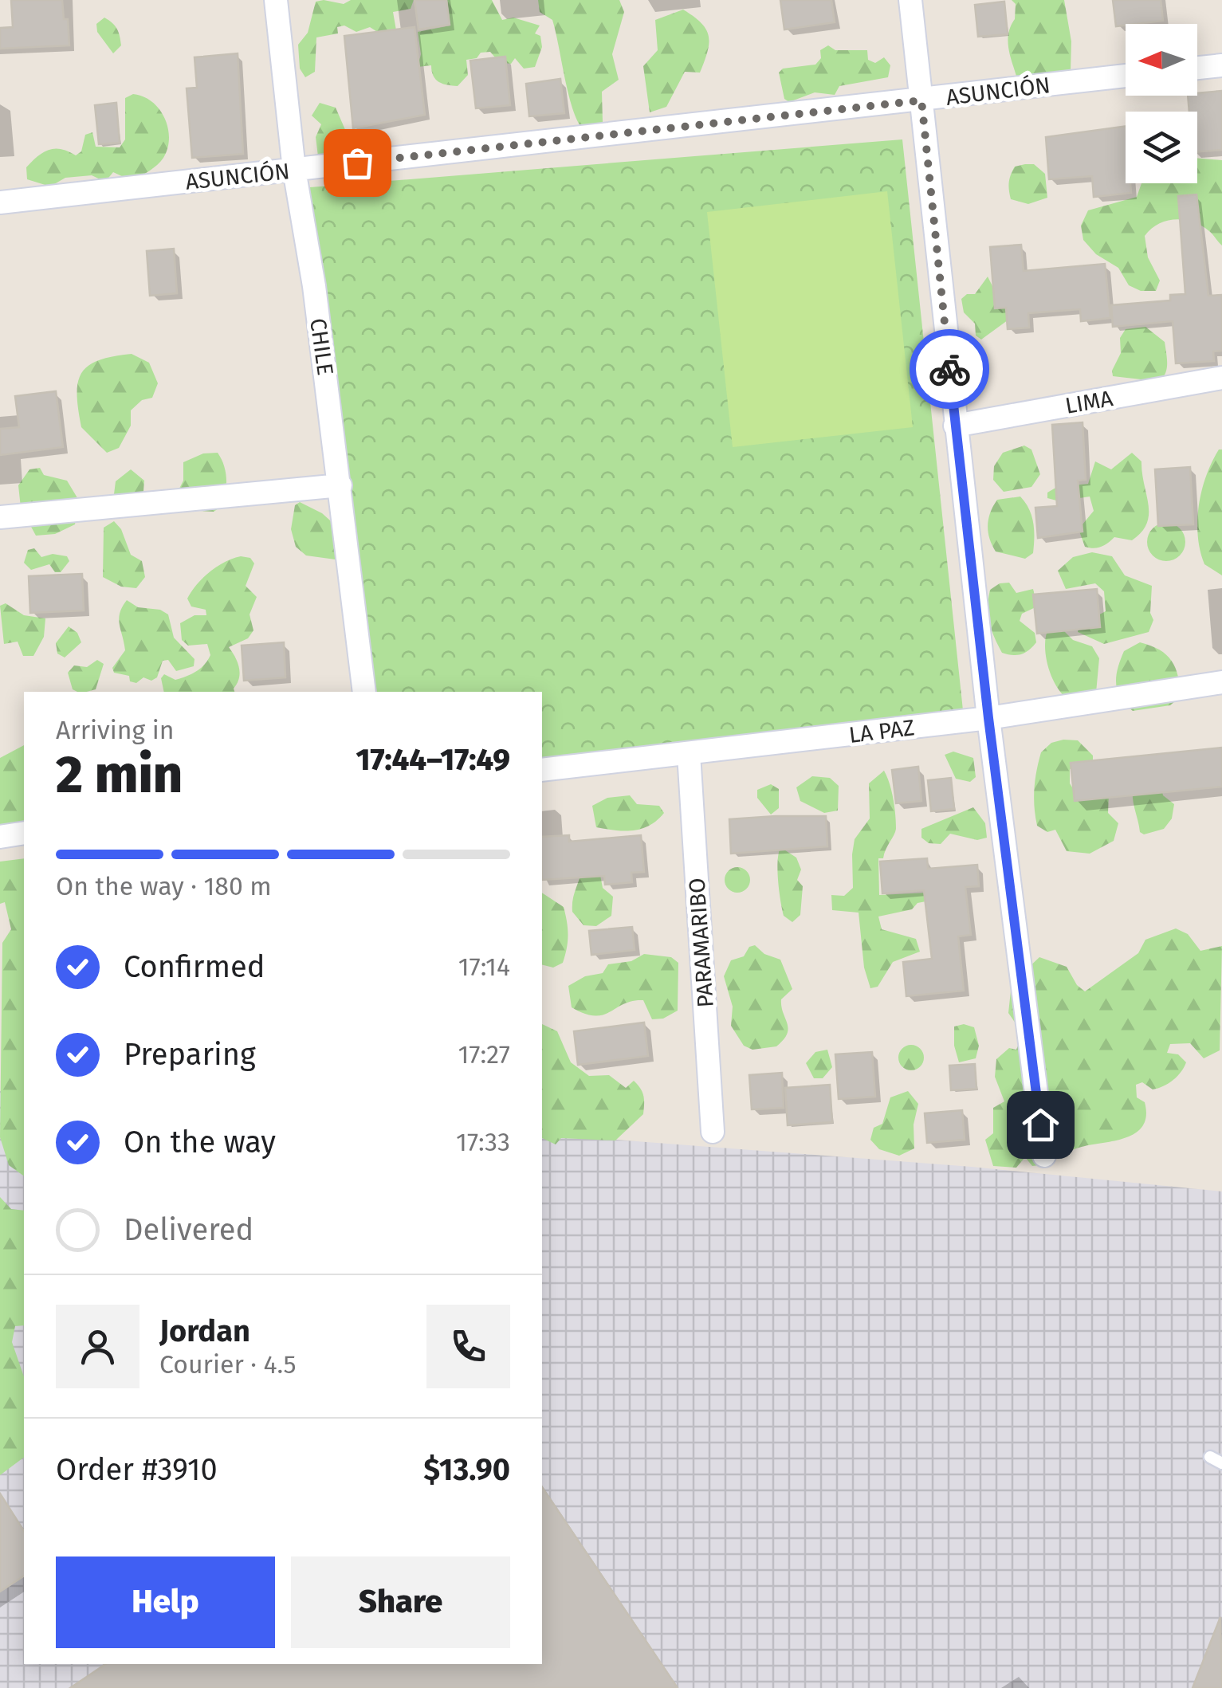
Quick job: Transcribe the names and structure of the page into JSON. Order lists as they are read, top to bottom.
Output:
{
  "streets": {
    "street": [
      "ASUNCIÓN",
      "CHILE",
      "LIMA",
      "LA PAZ",
      "PARAMARIBO"
    ]
  },
  "crossings": [
    ["ASUNCIÓN", "CHILE"],
    ["LA PAZ", "PARAMARIBO"]
  ],
  "north": "left",
  "page": {
    "heading": ["2 min", "Arriving in", "17:44–17:49"],
    "panel": [
      "Jordan",
      "Courier · 4.5",
      "Order #3910",
      "$13.90"
    ],
    "bar": "On the way · 180 m",
    "list": [
      ["Confirmed", "17:14"],
      ["Preparing", "17:27"],
      ["On the way", "17:33"],
      "Delivered"
    ],
    "buttons": ["Help", "Share"]
  }
}
